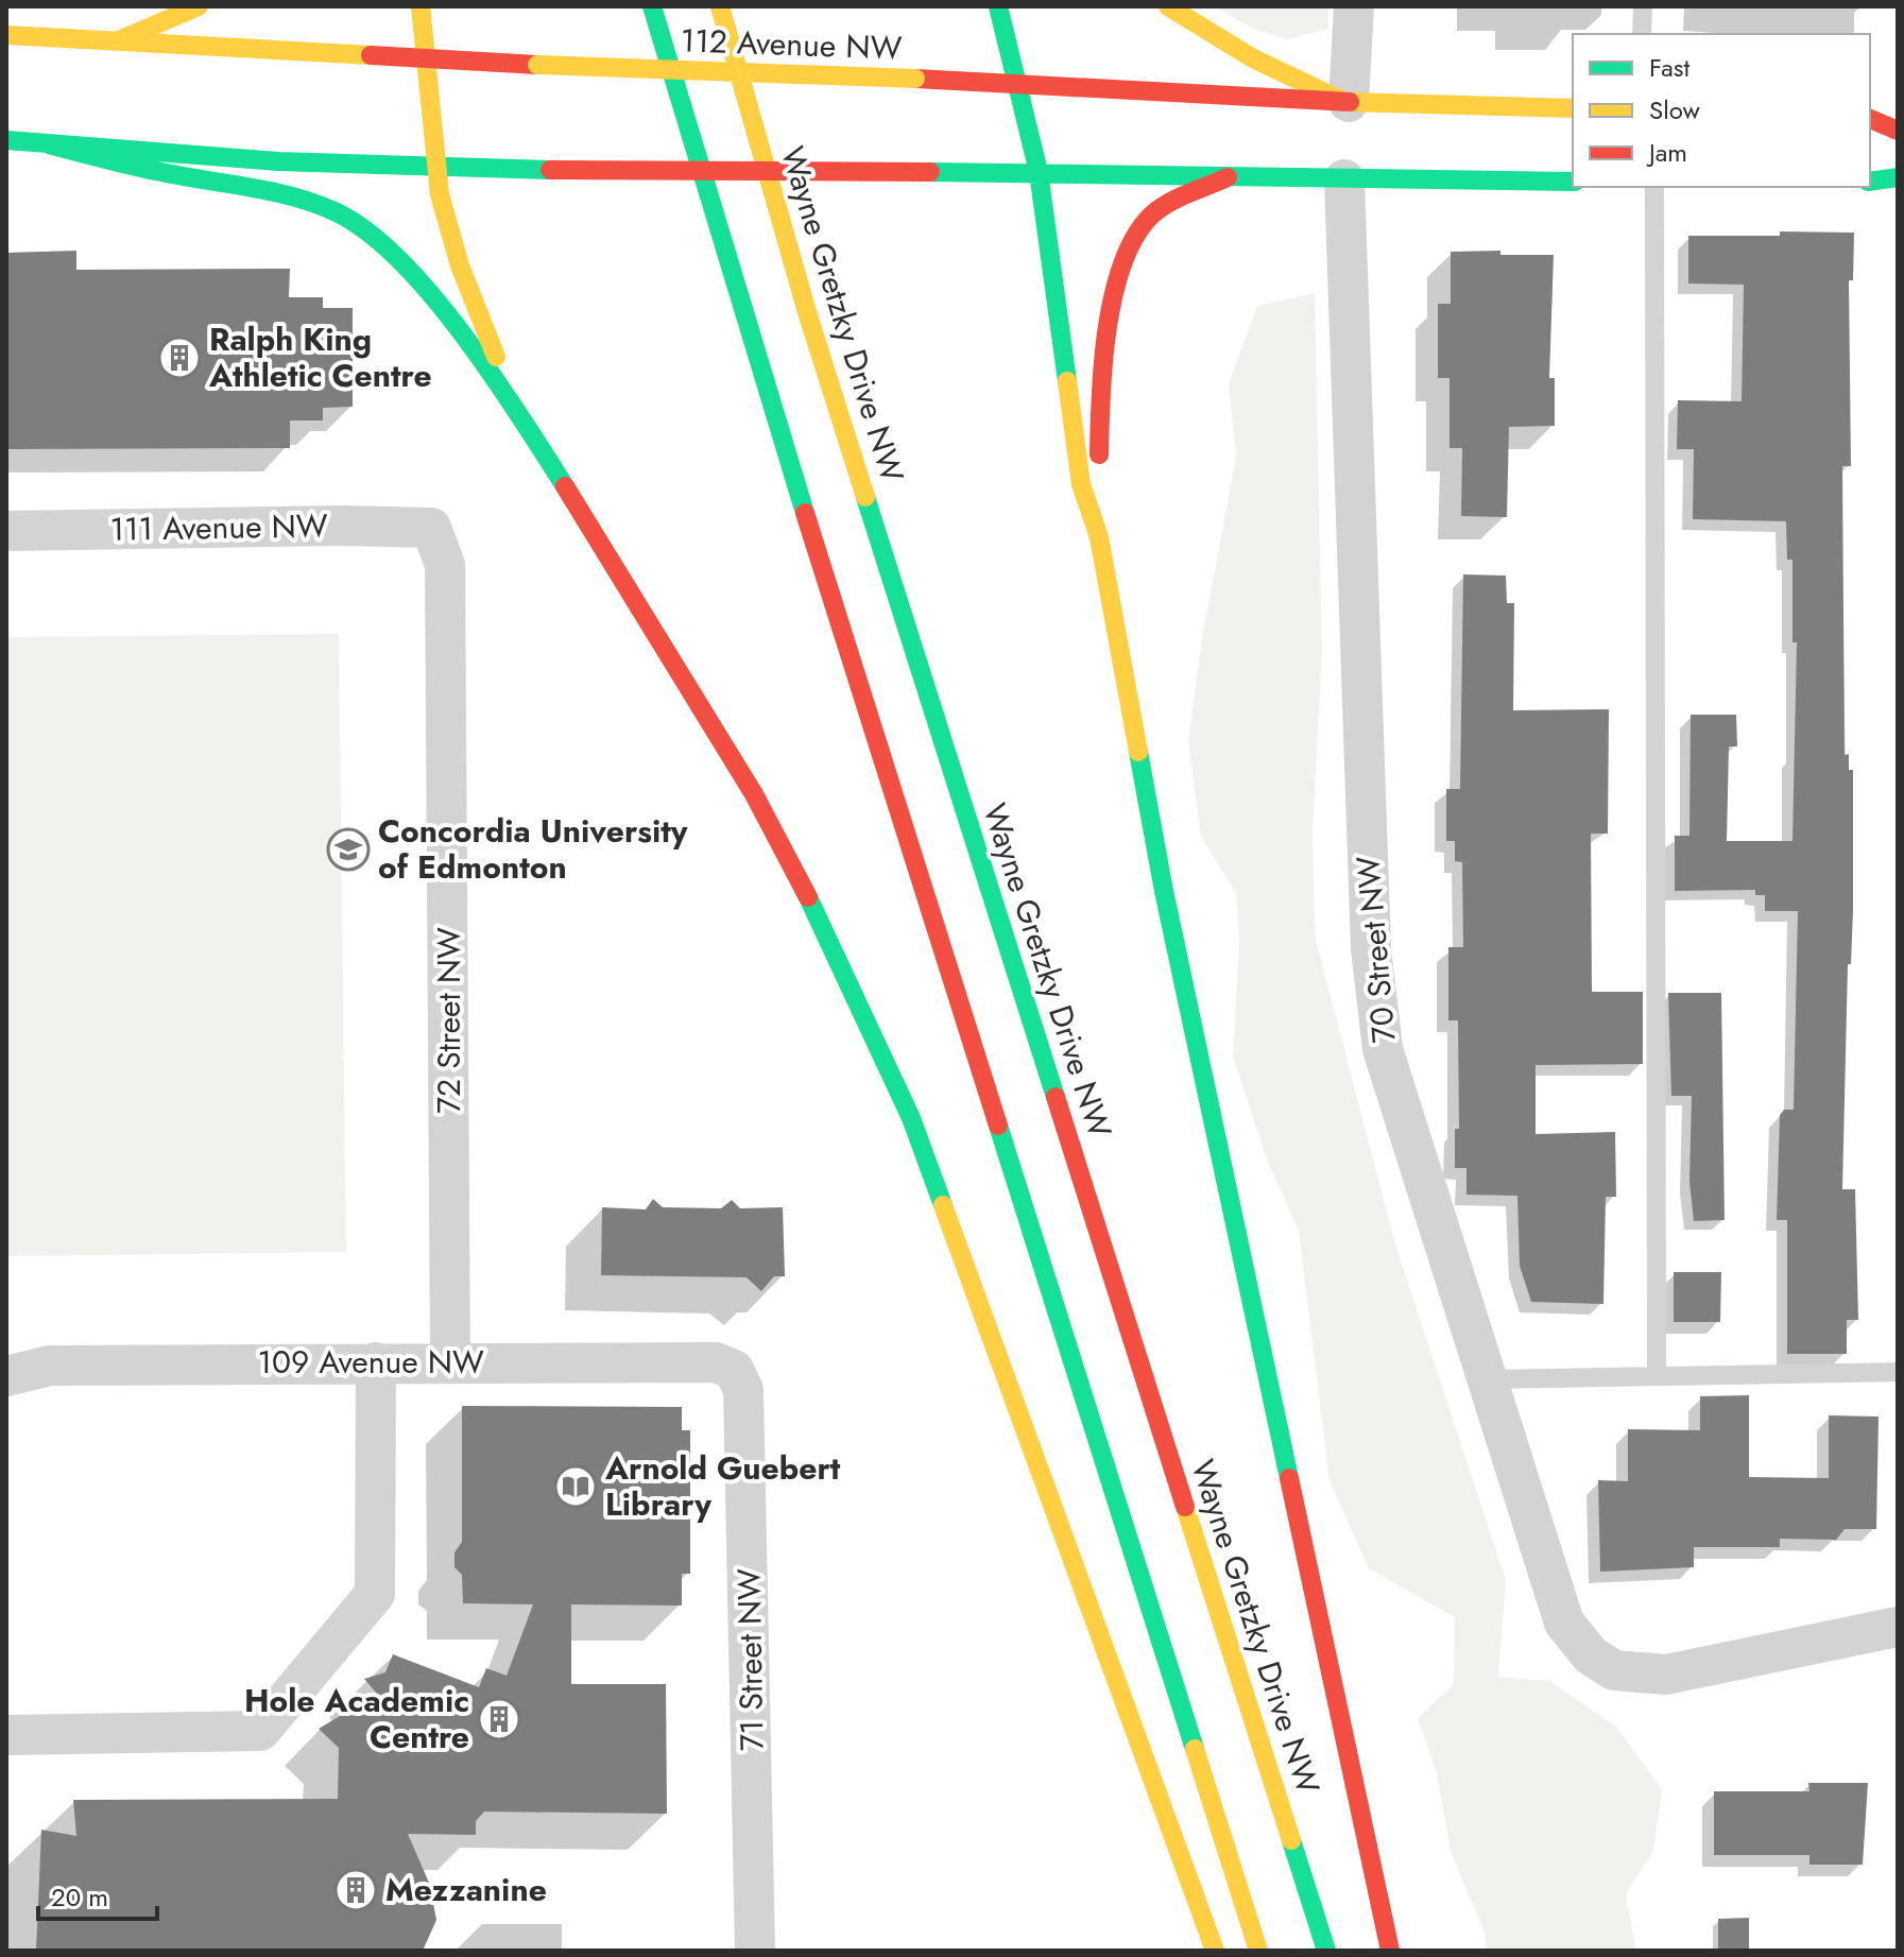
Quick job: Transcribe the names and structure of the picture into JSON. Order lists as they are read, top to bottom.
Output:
{
  "streets": {
    "main road": ["112 Avenue NW", "Wayne Gretzky Drive NW"],
    "street": [
      "111 Avenue NW",
      "70 Street NW",
      "72 Street NW",
      "109 Avenue NW",
      "71 Street NW"
    ]
  },
  "crossings": [
    ["111 Avenue NW", "72 Street NW"],
    ["72 Street NW", "109 Avenue NW"],
    ["109 Avenue NW", "71 Street NW"]
  ],
  "places": {
    "building": ["Ralph King Athletic Centre", "Hole Academic Centre", "Mezzanine"],
    "school or university": ["Concordia University of Edmonton"],
    "library": ["Arnold Guebert Library"]
  },
  "legend": ["Fast", "Slow", "Jam"],
  "scale_bar": "20 m"
}
